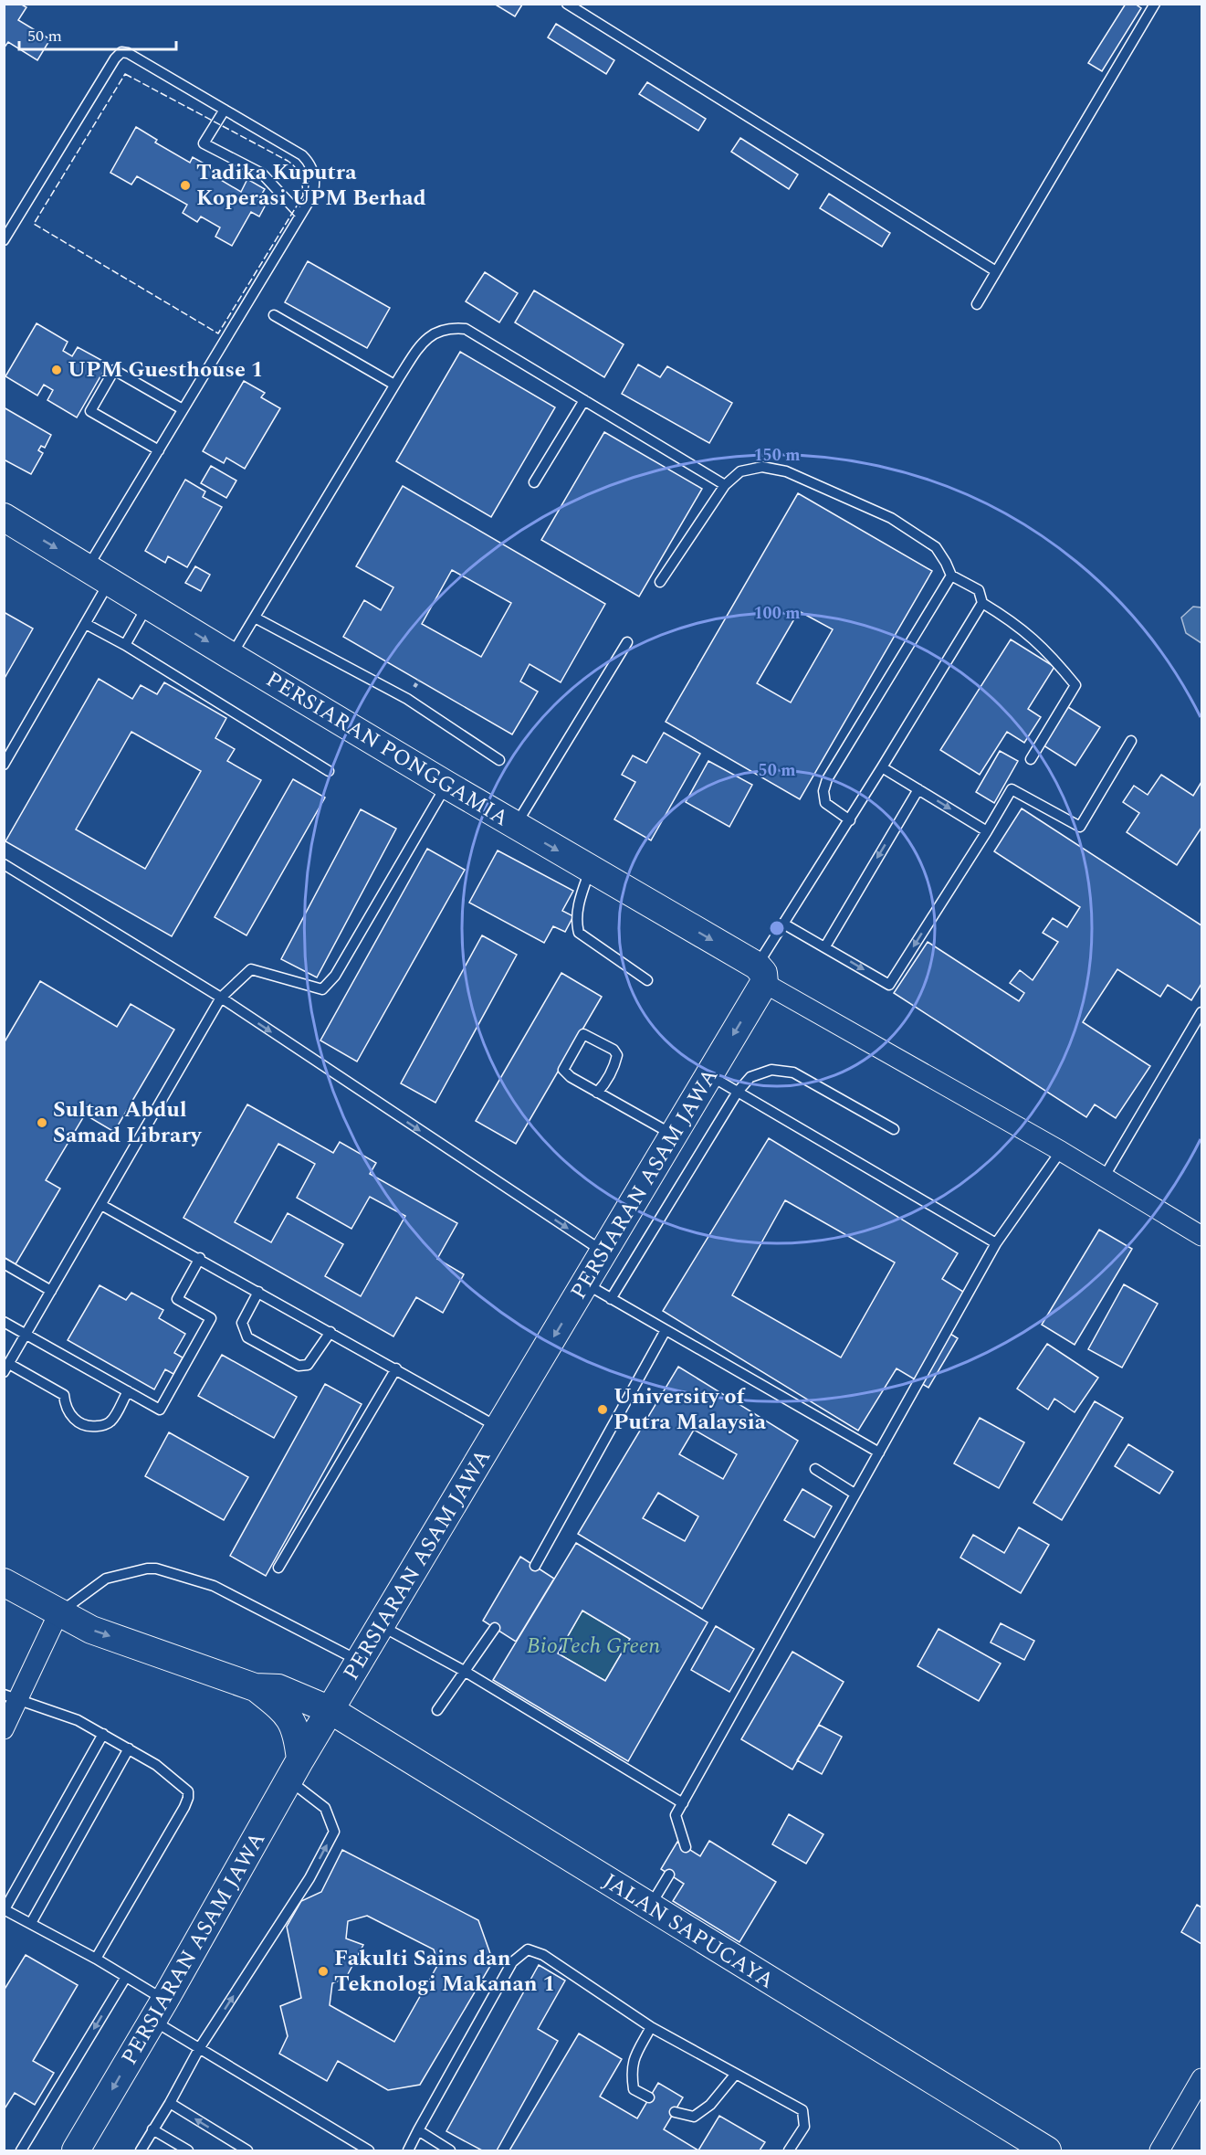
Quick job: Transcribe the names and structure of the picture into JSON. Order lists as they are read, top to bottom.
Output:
{
  "streets": {
    "street": ["PERSIARAN PONGGAMIA", "PERSIARAN ASAM JAWA", "JALAN SAPUCAYA"]
  },
  "crossings": [
    ["PERSIARAN PONGGAMIA", "PERSIARAN ASAM JAWA"],
    ["PERSIARAN ASAM JAWA", "JALAN SAPUCAYA"]
  ],
  "one_way": ["PERSIARAN PONGGAMIA"],
  "parks": ["BioTech Green"],
  "places": [
    "Tadika Kuputra Koperasi UPM Berhad",
    "UPM Guesthouse 1",
    "Sultan Abdul Samad Library",
    "University of Putra Malaysia",
    "Fakulti Sains dan Teknologi Makanan 1"
  ],
  "scale_bar": "50 m",
  "rings": ["150 m", "100 m", "50 m"]
}
